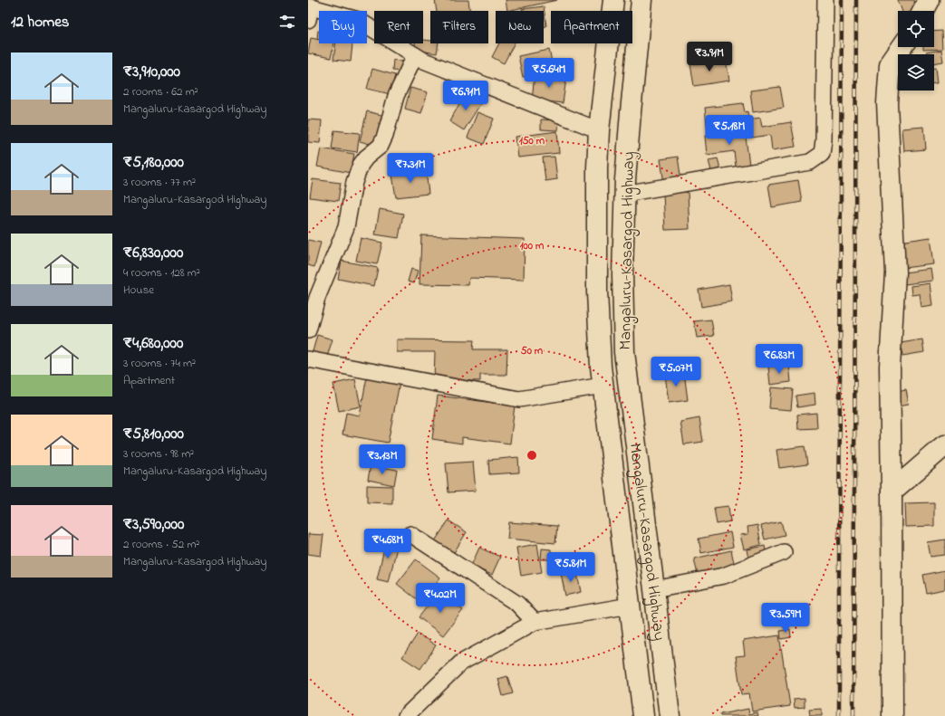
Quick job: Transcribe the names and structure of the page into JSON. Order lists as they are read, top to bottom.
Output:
{
  "streets": {
    "main road": ["Mangaluru-Kasargod Highway"]
  },
  "page": {
    "heading": "12 homes",
    "chip": [
      "Buy",
      "Rent",
      "Filters",
      "New",
      "Apartment"
    ],
    "price": [
      "₹3.91M",
      "₹5.64M",
      "₹6.91M",
      "₹5.18M",
      "₹7.31M",
      "₹6.83M",
      "₹5.07M",
      "₹3.13M",
      "₹4.68M",
      "₹5.81M",
      "₹4.02M",
      "₹3.59M"
    ],
    "list": [
      {
        "name": "₹3,910,000",
        "note": "2 rooms · 62 m² · Mangaluru-Kasargod Highway"
      },
      {
        "name": "₹5,180,000",
        "note": "3 rooms · 77 m² · Mangaluru-Kasargod Highway"
      },
      {
        "name": "₹6,830,000",
        "note": "4 rooms · 128 m² · House"
      },
      {
        "name": "₹4,680,000",
        "note": "3 rooms · 74 m² · Apartment"
      },
      {
        "name": "₹5,810,000",
        "note": "3 rooms · 98 m² · Mangaluru-Kasargod Highway"
      },
      {
        "name": "₹3,590,000",
        "note": "2 rooms · 52 m² · Mangaluru-Kasargod Highway"
      }
    ]
  },
  "rings": ["150 m", "100 m", "50 m"]
}
